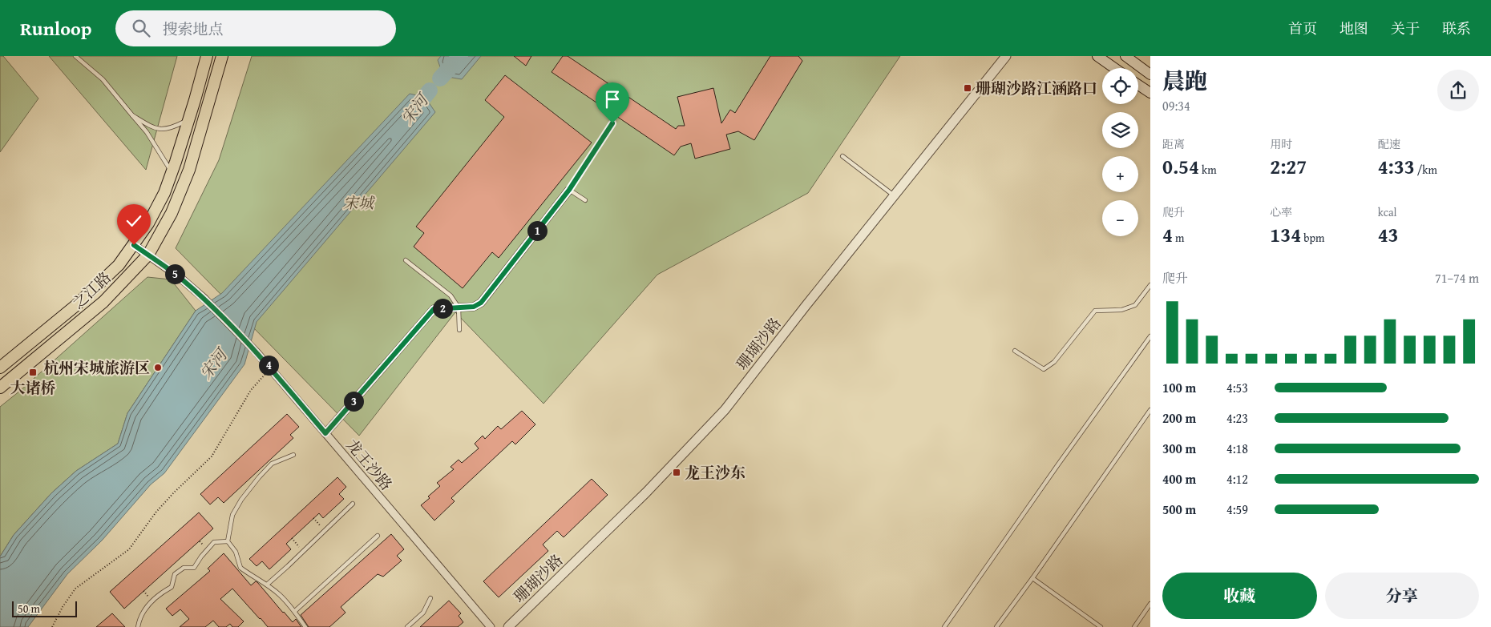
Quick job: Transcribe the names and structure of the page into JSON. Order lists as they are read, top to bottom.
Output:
{
  "streets": {
    "main road": ["之江路"],
    "street": ["珊瑚沙路", "龙王沙路"]
  },
  "crossings": [
    ["之江路", "龙王沙路"]
  ],
  "water": ["宋河"],
  "parks": ["宋城"],
  "places": {
    "transit": ["珊瑚沙路江涵路口", "大诸桥", "龙王沙东"],
    "other": ["杭州宋城旅游区"]
  },
  "scale_bar": "50 m",
  "page": {
    "header": "Runloop",
    "search": "搜索地点",
    "nav": [
      "首页",
      "地图",
      "关于",
      "联系"
    ],
    "heading": ["晨跑", "09:34"],
    "map_buttons": ["+", "−"],
    "stats": [
      ["距离", "0.54 km"],
      ["用时", "2:27"],
      ["配速", "4:33 /km"],
      ["爬升", "4 m"],
      ["心率", "134 bpm"],
      ["kcal", "43"]
    ],
    "pins": [
      "1",
      "5",
      "2",
      "4",
      "3"
    ],
    "chart": ["爬升", "71–74 m"],
    "list": [
      {
        "name": "100 m",
        "note": "4:53"
      },
      {
        "name": "200 m",
        "note": "4:23"
      },
      {
        "name": "300 m",
        "note": "4:18"
      },
      {
        "name": "400 m",
        "note": "4:12"
      },
      {
        "name": "500 m",
        "note": "4:59"
      }
    ],
    "buttons": ["收藏", "分享"],
    "scale": "50 m"
  }
}
